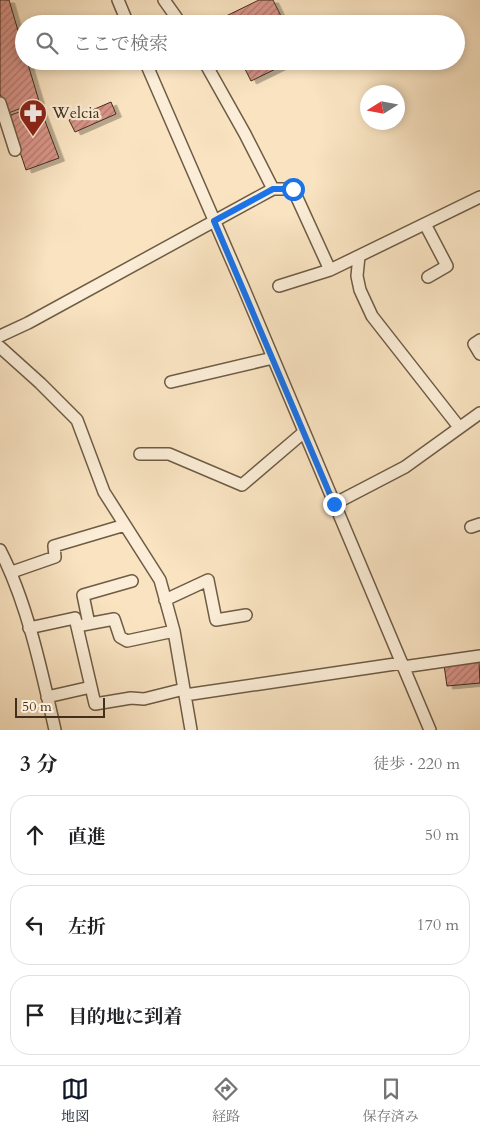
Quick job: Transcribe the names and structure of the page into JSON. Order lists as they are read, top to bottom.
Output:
{
  "places": {
    "pharmacy": ["Welcia"]
  },
  "scale_bar": "50 m",
  "north": "left",
  "page": {
    "search": "ここで検索",
    "scale": "50 m",
    "heading": ["3 分", "徒歩 · 220 m"],
    "list": [
      ["直進", "50 m"],
      ["左折", "170 m"],
      "目的地に到着"
    ],
    "nav": ["地図", "経路", "保存済み"]
  }
}
